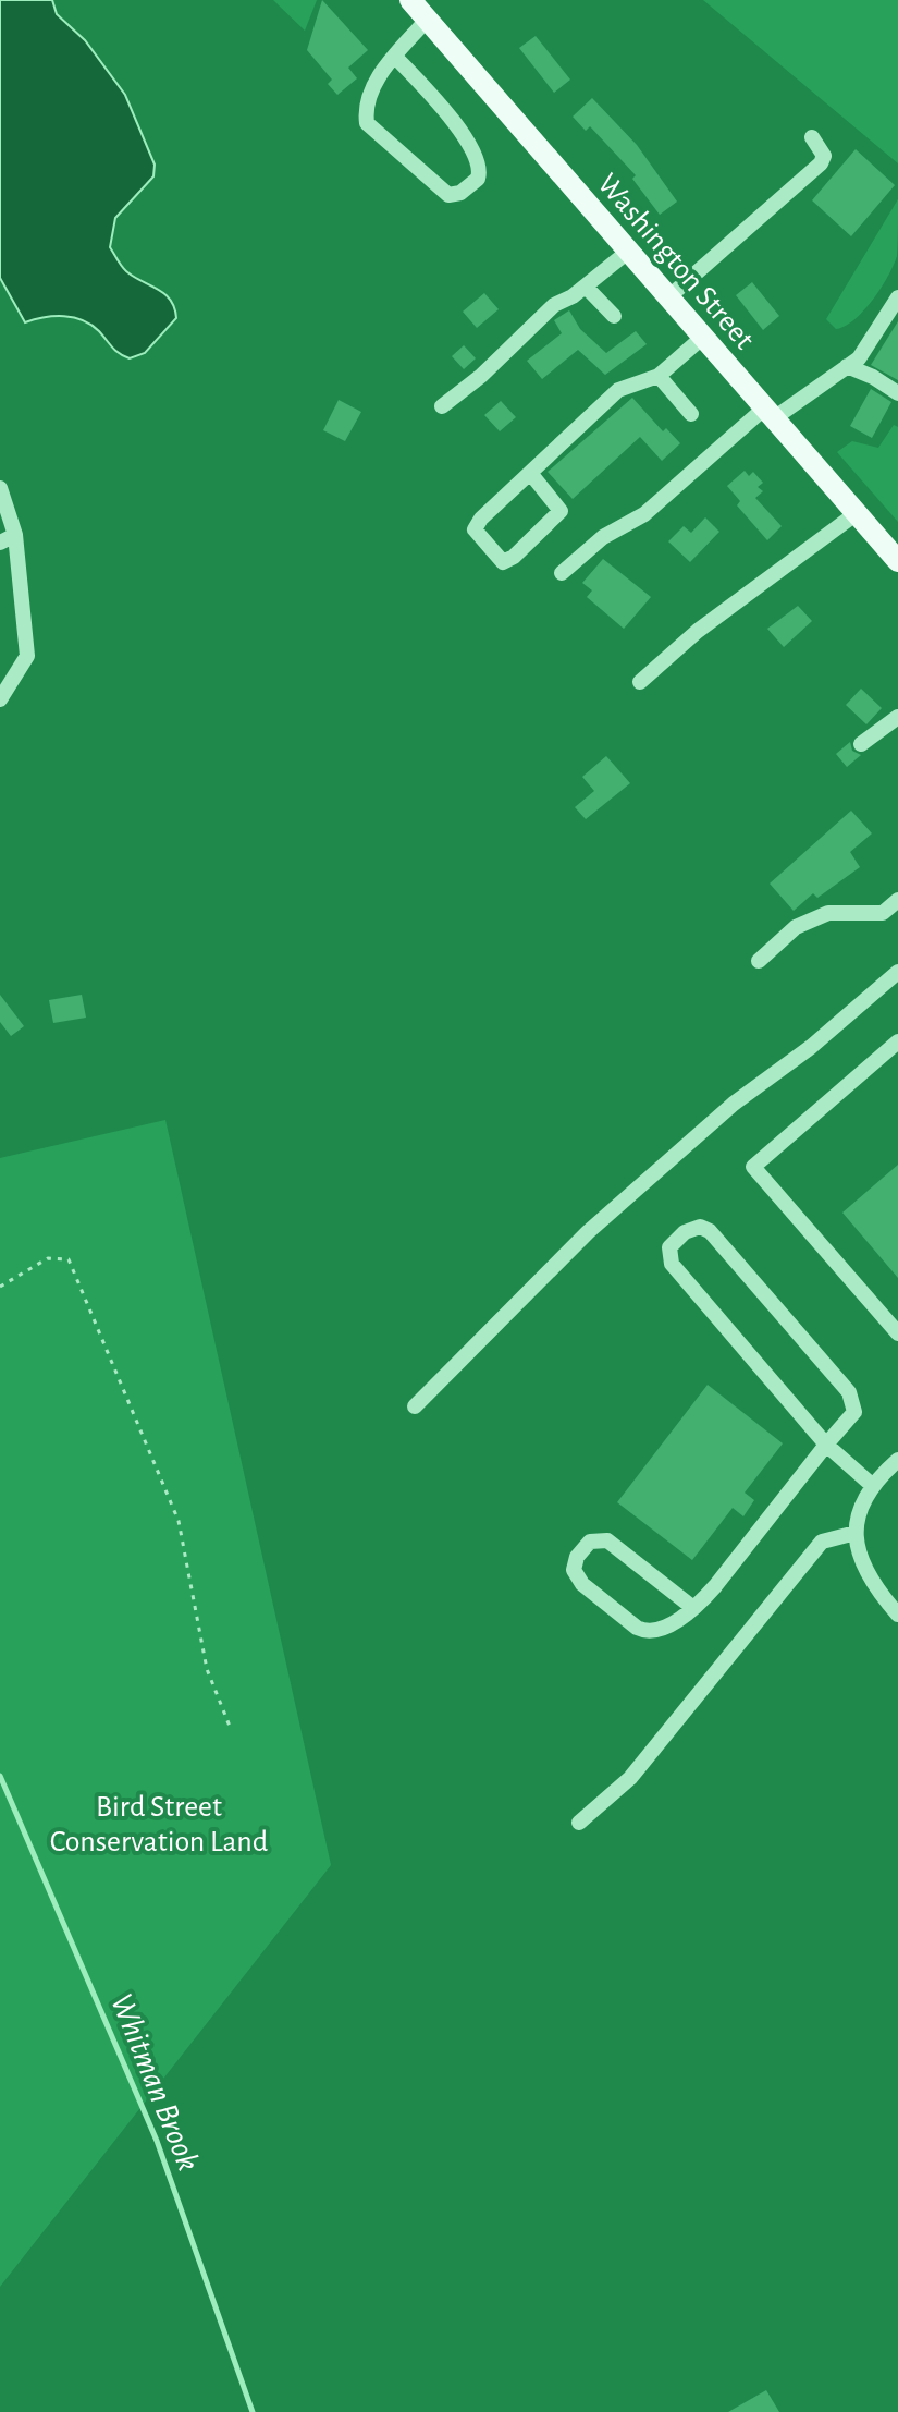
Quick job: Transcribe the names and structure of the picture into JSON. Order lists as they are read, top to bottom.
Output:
{
  "streets": {
    "main road": ["Washington Street"]
  },
  "water": ["Whitman Brook"],
  "parks": ["Bird Street Conservation Land"]
}
